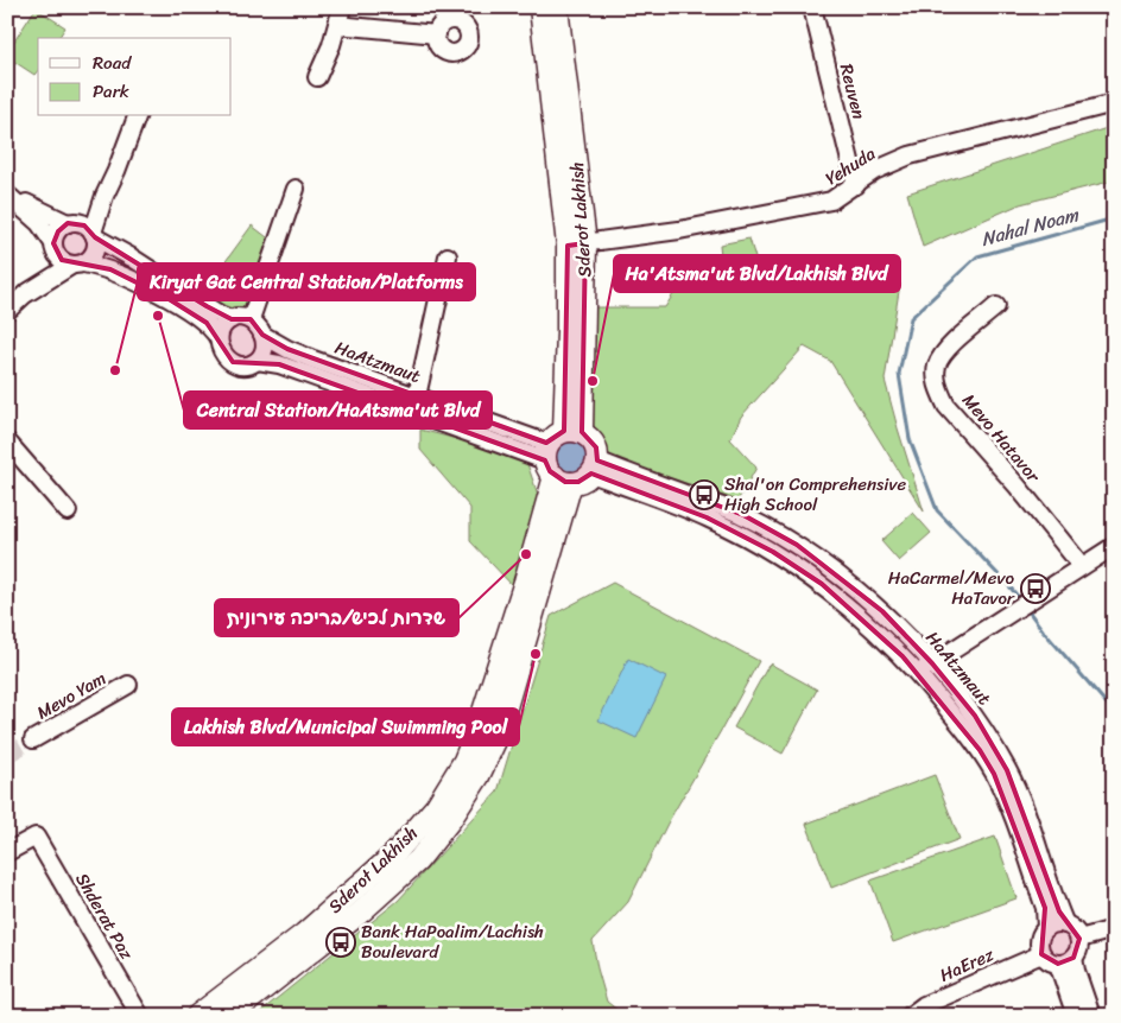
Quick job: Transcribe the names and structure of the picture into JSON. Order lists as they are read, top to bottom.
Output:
{
  "streets": {
    "main road": ["Sderot Lakhish"],
    "street": [
      "Reuven",
      "Yehuda",
      "HaAtzmaut",
      "Mevo Hatavor",
      "Mevo Yam",
      "Shderat Paz",
      "HaErez"
    ]
  },
  "crossings": [
    ["Reuven", "Yehuda"],
    ["Yehuda", "Sderot Lakhish"],
    ["Sderot Lakhish", "HaAtzmaut"],
    ["HaAtzmaut", "HaErez"]
  ],
  "water": ["Nahal Noam"],
  "places": {
    "other": [
      "Central Station/HaAtsma'ut Blvd",
      "Kiryat Gat Central Station/Platforms",
      "Ha'Atsma'ut Blvd/Lakhish Blvd",
      "שדרות לכיש/בריכה עירונית",
      "Lakhish Blvd/Municipal Swimming Pool"
    ],
    "bus stop": ["Shal'on Comprehensive High School", "HaCarmel/Mevo HaTavor", "Bank HaPoalim/Lachish Boulevard"]
  },
  "legend": ["Road", "Park"]
}
